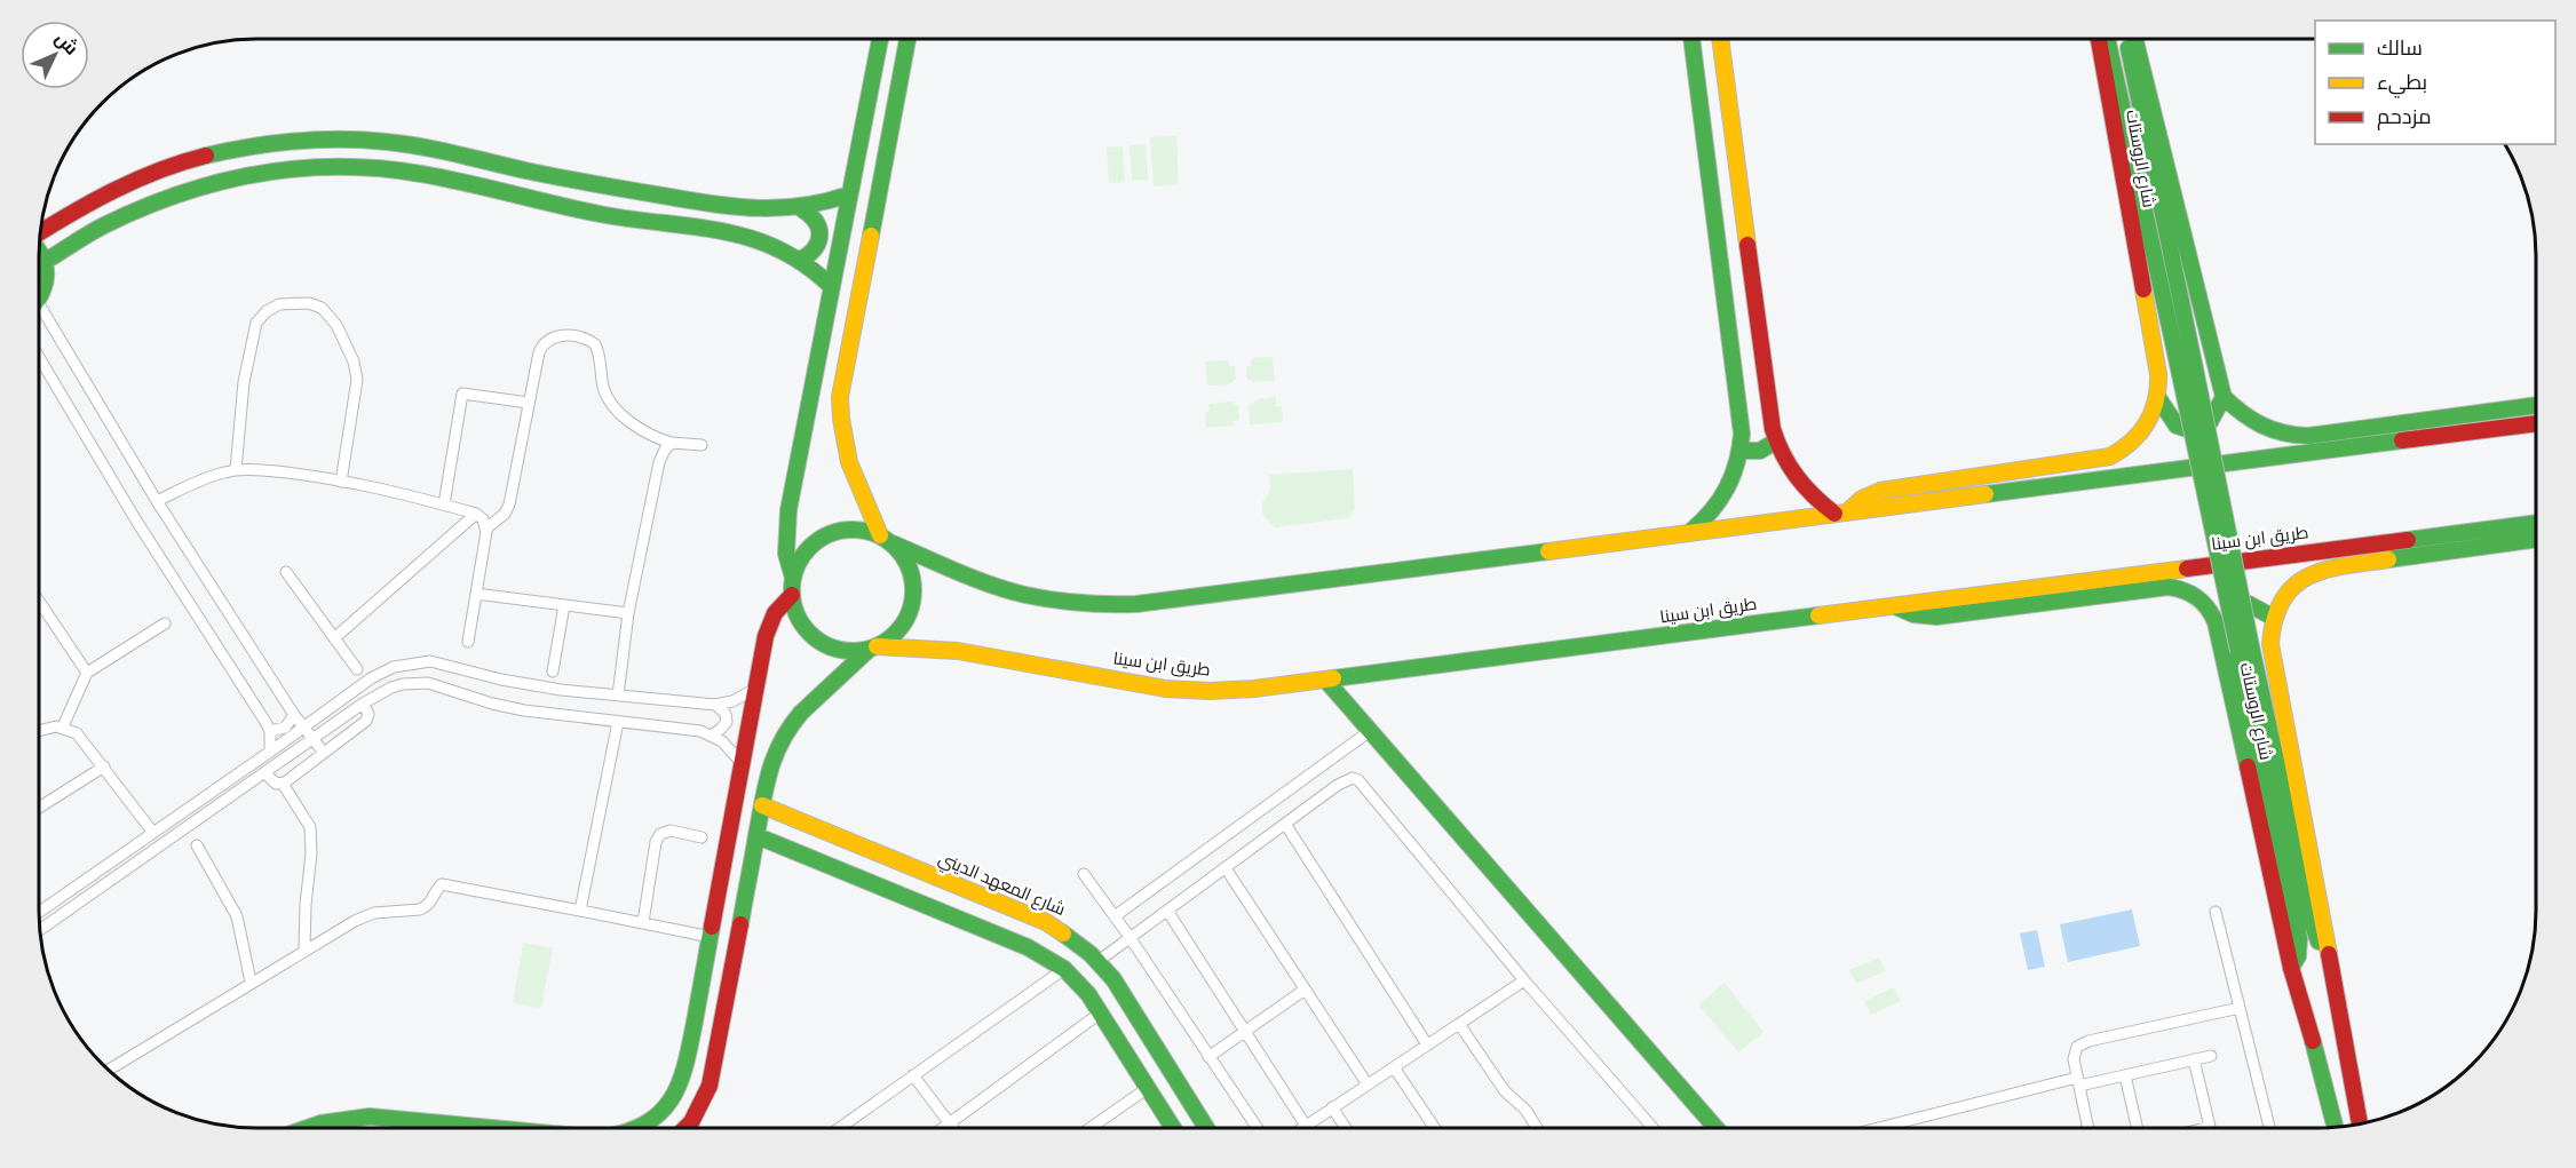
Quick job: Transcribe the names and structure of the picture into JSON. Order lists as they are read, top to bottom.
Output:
{
  "streets": {
    "main road": ["شارع الروستات", "طريق ابن سينا", "شارع المعهد الديني"]
  },
  "legend": ["سالك", "بطيء", "مزدحم"],
  "north": "top right"
}
